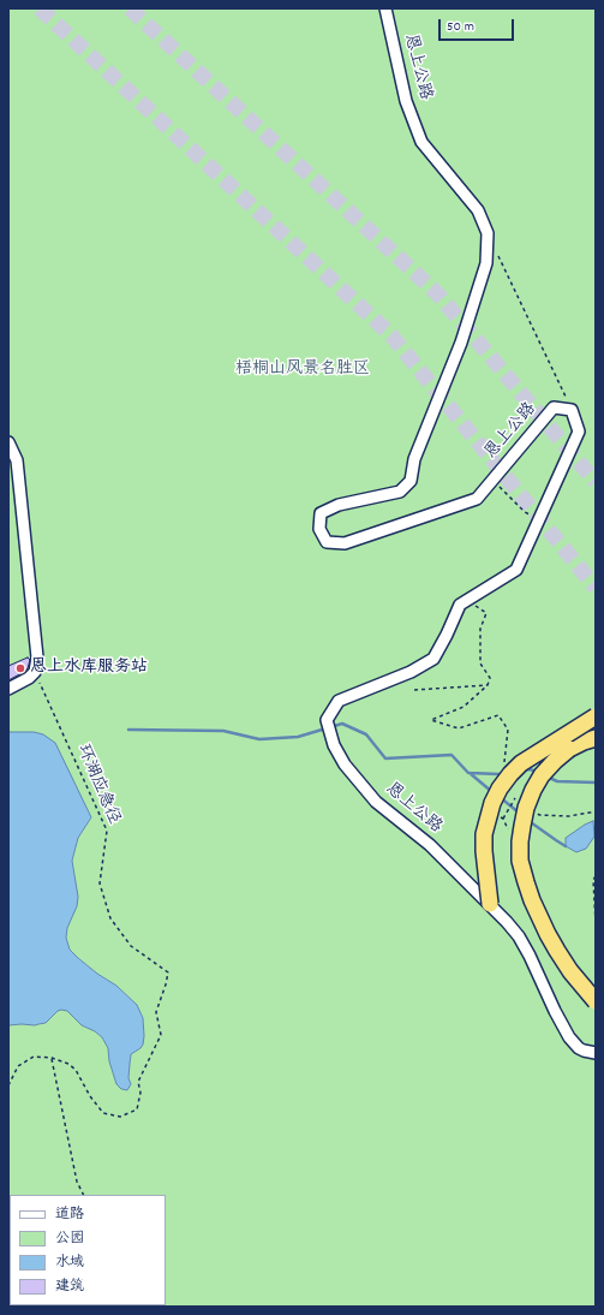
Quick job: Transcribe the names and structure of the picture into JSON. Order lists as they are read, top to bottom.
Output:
{
  "streets": {
    "street": ["恩上公路"],
    "path": ["环湖应急径"]
  },
  "parks": ["梧桐山风景名胜区"],
  "places": ["恩上水库服务站"],
  "legend": [
    "道路",
    "公园",
    "水域",
    "建筑"
  ],
  "scale_bar": "50 m"
}
